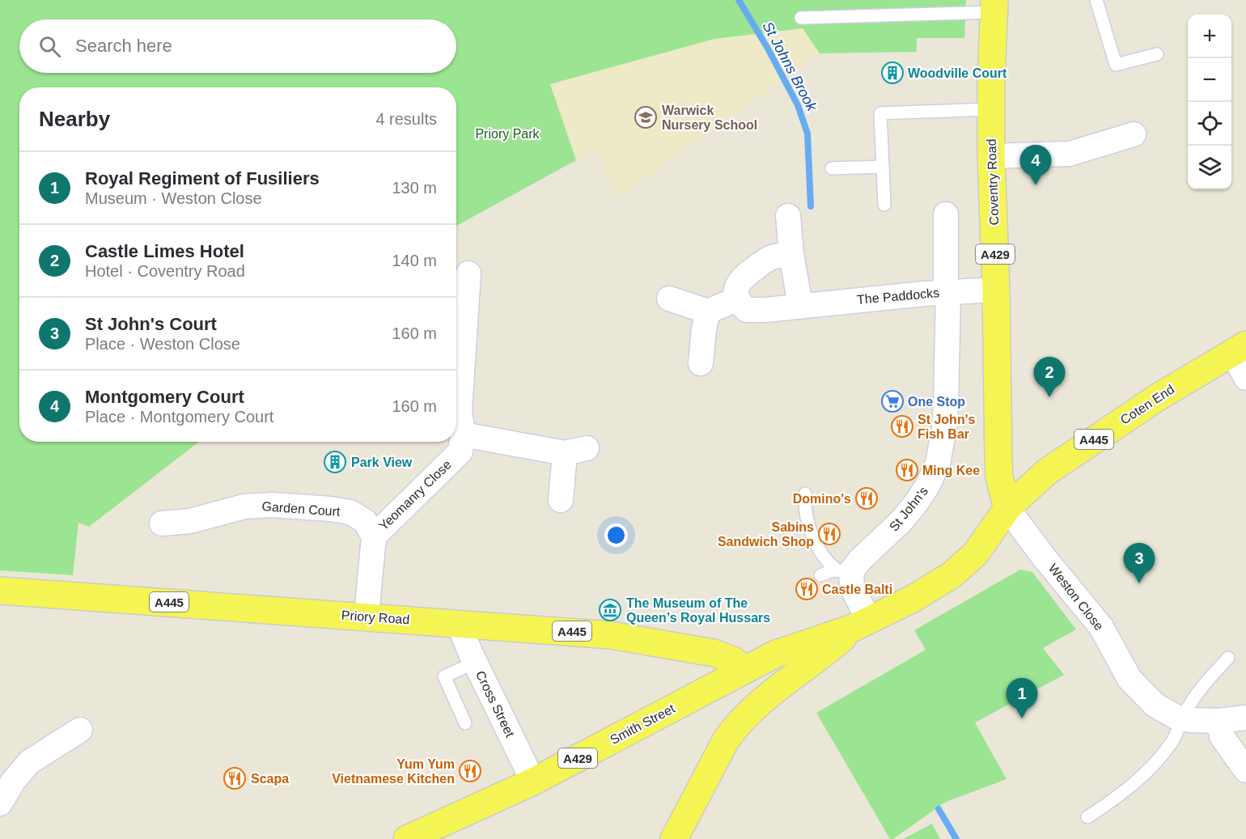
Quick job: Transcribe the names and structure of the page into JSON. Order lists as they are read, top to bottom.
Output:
{
  "streets": {
    "main road": [
      "Coventry Road",
      "A429",
      "Coten End",
      "A445",
      "Priory Road",
      "Smith Street"
    ],
    "street": [
      "The Paddocks",
      "Yeomanry Close",
      "Garden Court",
      "St John's",
      "Weston Close",
      "Cross Street"
    ]
  },
  "crossings": [
    ["Coventry Road", "A429"],
    ["Coventry Road", "The Paddocks"],
    ["Coventry Road", "Coten End"],
    ["Coventry Road", "Weston Close"],
    ["A429", "Coten End"],
    ["A429", "Weston Close"],
    ["A429", "Priory Road"],
    ["A429", "Smith Street"],
    ["The Paddocks", "St John's"],
    ["Coten End", "Weston Close"],
    ["Yeomanry Close", "Garden Court"],
    ["Yeomanry Close", "Priory Road"],
    ["Priory Road", "Cross Street"],
    ["Priory Road", "Smith Street"],
    ["Cross Street", "Smith Street"]
  ],
  "water": ["St Johns Brook"],
  "parks": ["Priory Park"],
  "places": {
    "building": ["Woodville Court", "Park View"],
    "school or university": ["Warwick Nursery School"],
    "supermarket": ["One Stop"],
    "restaurant": [
      "St John's Fish Bar",
      "Ming Kee",
      "Domino's",
      "Sabins Sandwich Shop",
      "Castle Balti",
      "Yum Yum Vietnamese Kitchen",
      "Scapa"
    ],
    "museum": ["The Museum of The Queen’s Royal Hussars"]
  },
  "page": {
    "map_buttons": ["+", "−"],
    "search": "Search here",
    "heading": ["Nearby", "4 results"],
    "pins": [
      "4",
      "2",
      "3",
      "1"
    ],
    "list": [
      {
        "mark": "1",
        "name": "Royal Regiment of Fusiliers",
        "note": "Museum · Weston Close",
        "value": "130 m"
      },
      {
        "mark": "2",
        "name": "Castle Limes Hotel",
        "note": "Hotel · Coventry Road",
        "value": "140 m"
      },
      {
        "mark": "3",
        "name": "St John's Court",
        "note": "Place · Weston Close",
        "value": "160 m"
      },
      {
        "mark": "4",
        "name": "Montgomery Court",
        "note": "Place · Montgomery Court",
        "value": "160 m"
      }
    ]
  }
}
